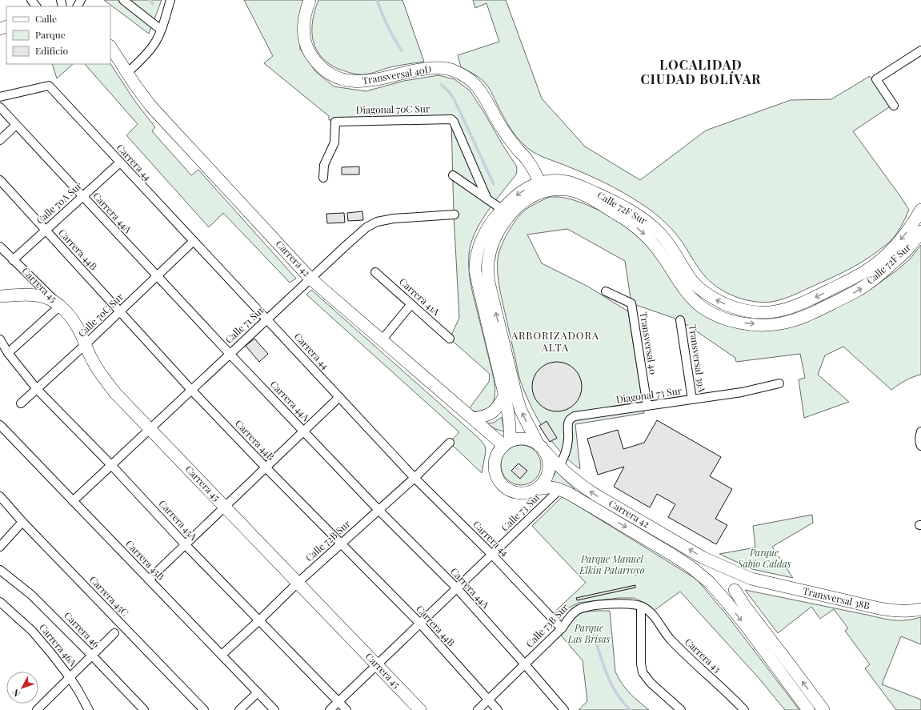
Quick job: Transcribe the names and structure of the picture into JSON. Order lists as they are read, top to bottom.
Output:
{
  "streets": {
    "street": [
      "Transversal 40D",
      "Diagonal 70C Sur",
      "Carrera 44",
      "Calle 70A Sur",
      "Calle 72F Sur",
      "Carrera 44A",
      "Carrera 44B",
      "Carrera 42",
      "Carrera 45",
      "Carrera 41A",
      "Calle 70C Sur",
      "Calle 71 Sur",
      "Transversal 40",
      "Transversal 39A",
      "Diagonal 73 Sur",
      "Calle 73 Sur",
      "Carrera 45A",
      "Calle 72B Sur",
      "Carrera 45B",
      "Carrera 45C",
      "Transversal 38B",
      "Calle 73B Sur",
      "Carrera 46",
      "Carrera 46A",
      "Carrera 43"
    ]
  },
  "crossings": [
    ["Transversal 40D", "Calle 72F Sur"],
    ["Carrera 44", "Calle 70A Sur"],
    ["Carrera 44", "Calle 70C Sur"],
    ["Carrera 44", "Calle 71 Sur"],
    ["Carrera 44", "Calle 73 Sur"],
    ["Carrera 44", "Calle 72B Sur"],
    ["Carrera 44", "Calle 73B Sur"],
    ["Calle 70A Sur", "Carrera 44A"],
    ["Calle 70A Sur", "Carrera 44B"],
    ["Calle 70A Sur", "Carrera 45"],
    ["Calle 72F Sur", "Carrera 42"],
    ["Carrera 44A", "Calle 70C Sur"],
    ["Carrera 44A", "Calle 71 Sur"],
    ["Carrera 44A", "Calle 73 Sur"],
    ["Carrera 44A", "Calle 72B Sur"],
    ["Carrera 44A", "Calle 73B Sur"],
    ["Carrera 44B", "Calle 70C Sur"],
    ["Carrera 44B", "Calle 71 Sur"],
    ["Carrera 44B", "Calle 73 Sur"],
    ["Carrera 44B", "Calle 72B Sur"],
    ["Carrera 44B", "Calle 73B Sur"],
    ["Carrera 42", "Calle 71 Sur"],
    ["Carrera 42", "Diagonal 73 Sur"],
    ["Carrera 42", "Calle 73 Sur"],
    ["Carrera 42", "Transversal 38B"],
    ["Carrera 45", "Calle 70C Sur"],
    ["Carrera 45", "Calle 71 Sur"],
    ["Carrera 45", "Calle 73 Sur"],
    ["Carrera 45", "Calle 72B Sur"],
    ["Calle 70C Sur", "Carrera 45A"],
    ["Calle 71 Sur", "Carrera 45A"],
    ["Calle 71 Sur", "Carrera 45B"],
    ["Transversal 40", "Diagonal 73 Sur"],
    ["Transversal 39A", "Diagonal 73 Sur"],
    ["Calle 73 Sur", "Carrera 45A"],
    ["Carrera 45A", "Calle 72B Sur"],
    ["Calle 72B Sur", "Carrera 45B"],
    ["Calle 73B Sur", "Carrera 43"]
  ],
  "districts": ["LOCALIDAD CIUDAD BOLÍVAR", "ARBORIZADORA ALTA"],
  "parks": ["Parque Sabio Caldas", "Parque Manuel Elkin Patarroyo", "Parque Las Brisas"],
  "legend": ["Calle", "Parque", "Edificio"],
  "north": "bottom left"
}
